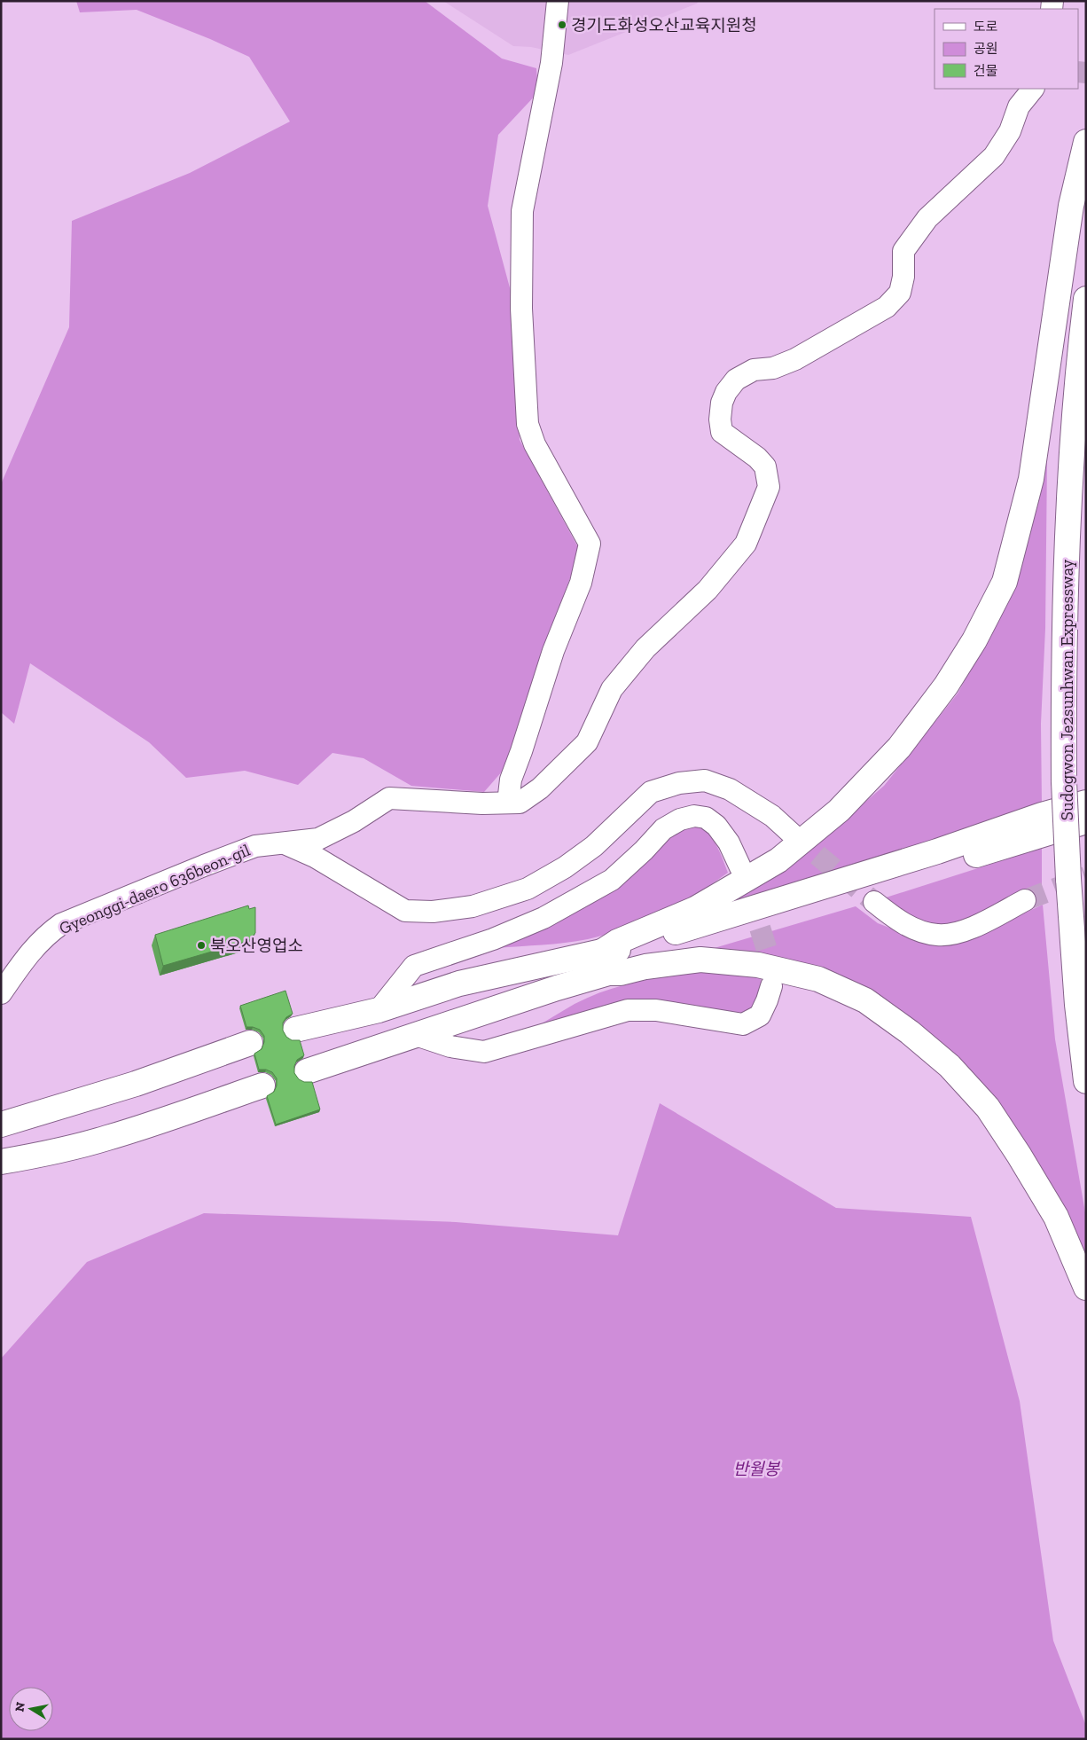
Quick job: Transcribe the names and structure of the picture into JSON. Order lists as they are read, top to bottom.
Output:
{
  "streets": {
    "highway": ["Sudogwon Je2sunhwan Expressway"],
    "lane": ["Gyeonggi-daero 636beon-gil"]
  },
  "parks": ["반월봉"],
  "places": ["경기도화성오산교육지원청", "북오산영업소"],
  "legend": ["도로", "공원", "건물"],
  "north": "left"
}
